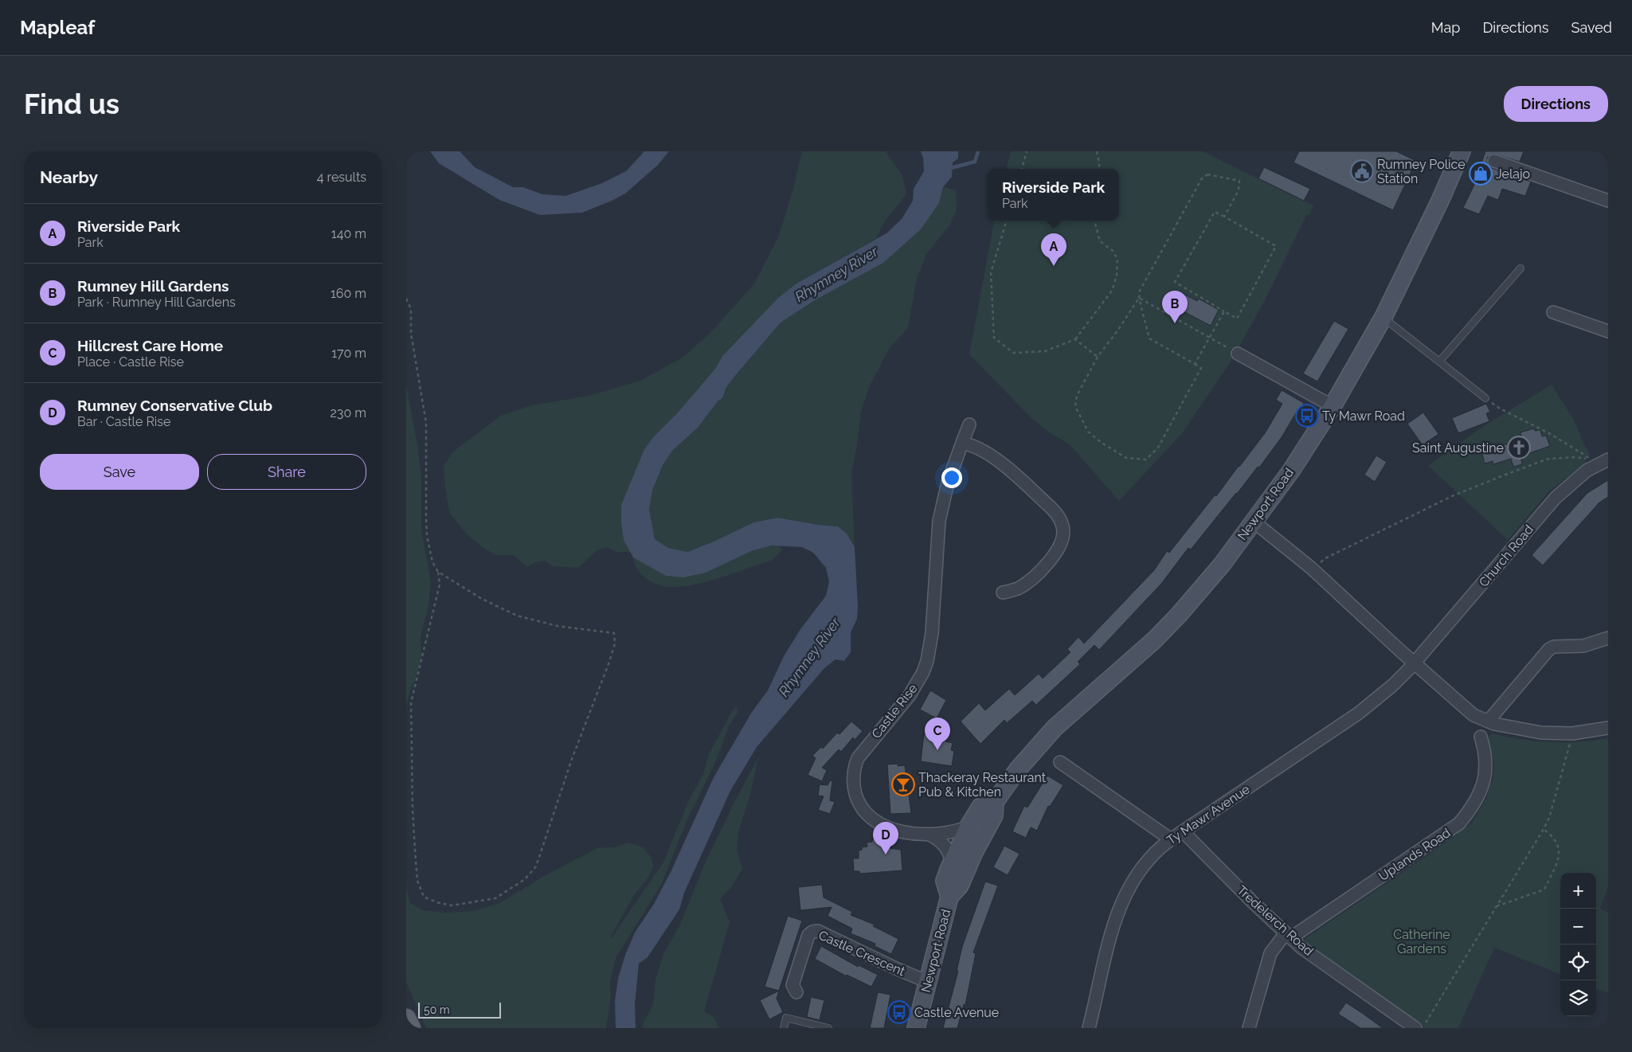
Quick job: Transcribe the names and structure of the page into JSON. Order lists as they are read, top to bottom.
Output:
{
  "streets": {
    "main road": ["Newport Road"],
    "street": [
      "Church Road",
      "Castle Rise",
      "Ty Mawr Avenue",
      "Uplands Road",
      "Tredelerch Road",
      "Castle Crescent"
    ]
  },
  "crossings": [
    ["Newport Road", "Castle Rise"],
    ["Newport Road", "Castle Crescent"],
    ["Church Road", "Ty Mawr Avenue"],
    ["Ty Mawr Avenue", "Tredelerch Road"],
    ["Uplands Road", "Tredelerch Road"]
  ],
  "water": ["Rhymney River"],
  "parks": ["Catherine Gardens"],
  "places": {
    "public building": ["Rumney Police Station"],
    "shop": ["Jelajo"],
    "bus stop": ["Ty Mawr Road", "Castle Avenue"],
    "church": ["Saint Augustine"],
    "bar": ["Thackeray Restaurant Pub & Kitchen"]
  },
  "scale_bar": "50 m",
  "page": {
    "header": "Mapleaf",
    "nav": ["Map", "Directions", "Saved"],
    "buttons": [
      "Directions",
      ["Save", "Share"]
    ],
    "title": "Find us",
    "heading": ["Nearby", "4 results"],
    "popup": ["Riverside Park", "Park"],
    "list": [
      {
        "mark": "A",
        "name": "Riverside Park",
        "note": "Park",
        "value": "140 m"
      },
      {
        "mark": "B",
        "name": "Rumney Hill Gardens",
        "note": "Park · Rumney Hill Gardens",
        "value": "160 m"
      },
      {
        "mark": "C",
        "name": "Hillcrest Care Home",
        "note": "Place · Castle Rise",
        "value": "170 m"
      },
      {
        "mark": "D",
        "name": "Rumney Conservative Club",
        "note": "Bar · Castle Rise",
        "value": "230 m"
      }
    ],
    "pins": [
      "A",
      "B",
      "C",
      "D"
    ],
    "map_buttons": ["+", "−"],
    "scale": "50 m"
  }
}
